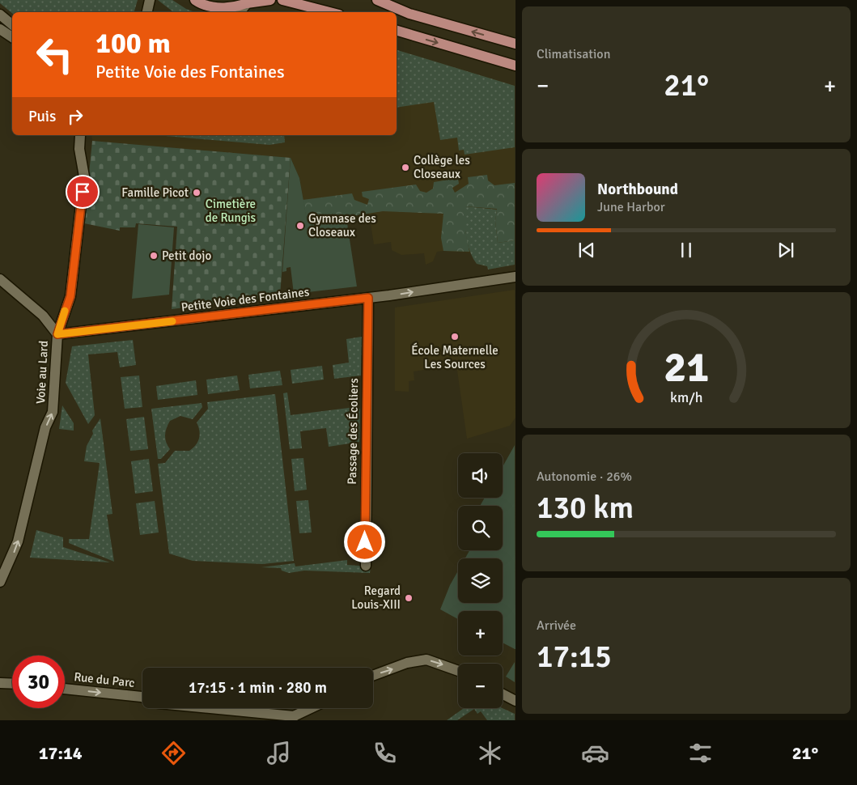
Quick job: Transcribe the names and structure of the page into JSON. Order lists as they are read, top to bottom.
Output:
{
  "streets": {
    "street": [
      "Petite Voie des Fontaines",
      "Voie au Lard",
      "Passage des Écoliers",
      "Rue du Parc"
    ]
  },
  "crossings": [
    ["Petite Voie des Fontaines", "Voie au Lard"],
    ["Petite Voie des Fontaines", "Passage des Écoliers"]
  ],
  "one_way": ["Voie au Lard", "Rue du Parc"],
  "parks": ["Cimetière de Rungis"],
  "places": [
    "Collège les Closeaux",
    "Famille Picot",
    "Gymnase des Closeaux",
    "Petit dojo",
    "École Maternelle Les Sources",
    "Regard Louis-XIII"
  ],
  "page": {
    "tile": [
      "Climatisation",
      ["Autonomie · 26%", "130 km"],
      ["Arrivée", "17:15"]
    ],
    "turn": ["100 m", "Petite Voie des Fontaines"],
    "heat": ["−", "21°", "+"],
    "then": "Puis",
    "song": ["Northbound", "June Harbor"],
    "map_buttons": ["+", "−"],
    "limit": "30",
    "trip": "17:15 · 1 min · 280 m",
    "tabs": ["17:14", "21°"],
    "gauge": ["21", "km/h"]
  }
}
